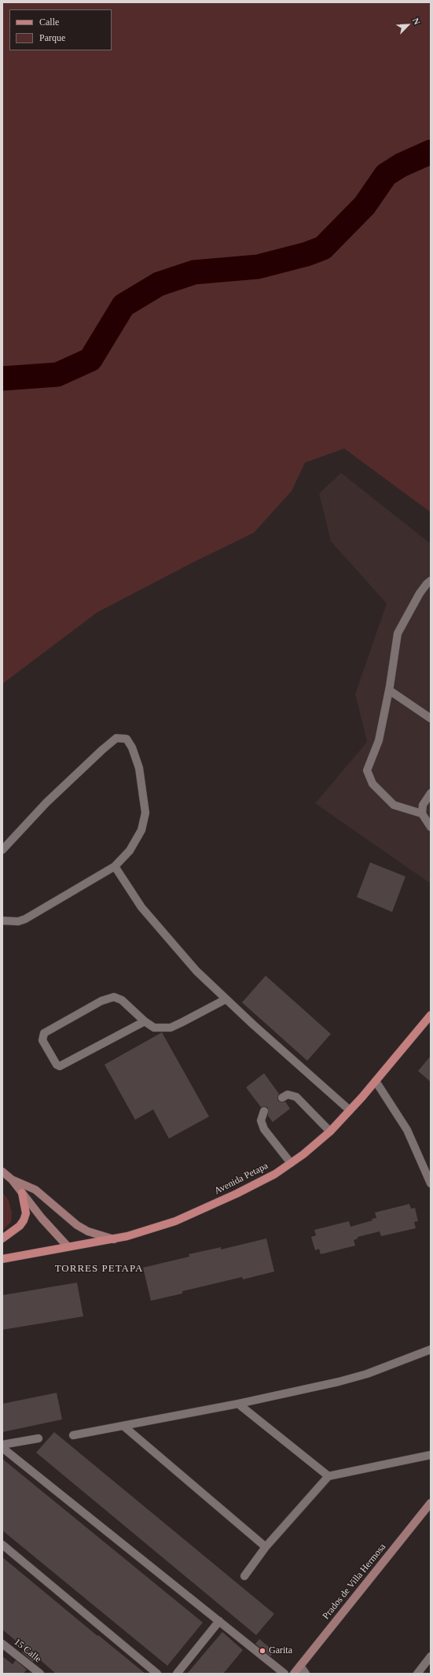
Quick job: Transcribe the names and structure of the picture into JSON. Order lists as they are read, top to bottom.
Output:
{
  "streets": {
    "main road": ["Avenida Petapa", "Prados de Villa Hermosa"],
    "street": ["15 Calle"]
  },
  "districts": ["TORRES PETAPA"],
  "places": ["Garita"],
  "legend": ["Calle", "Parque"],
  "north": "top right"
}
